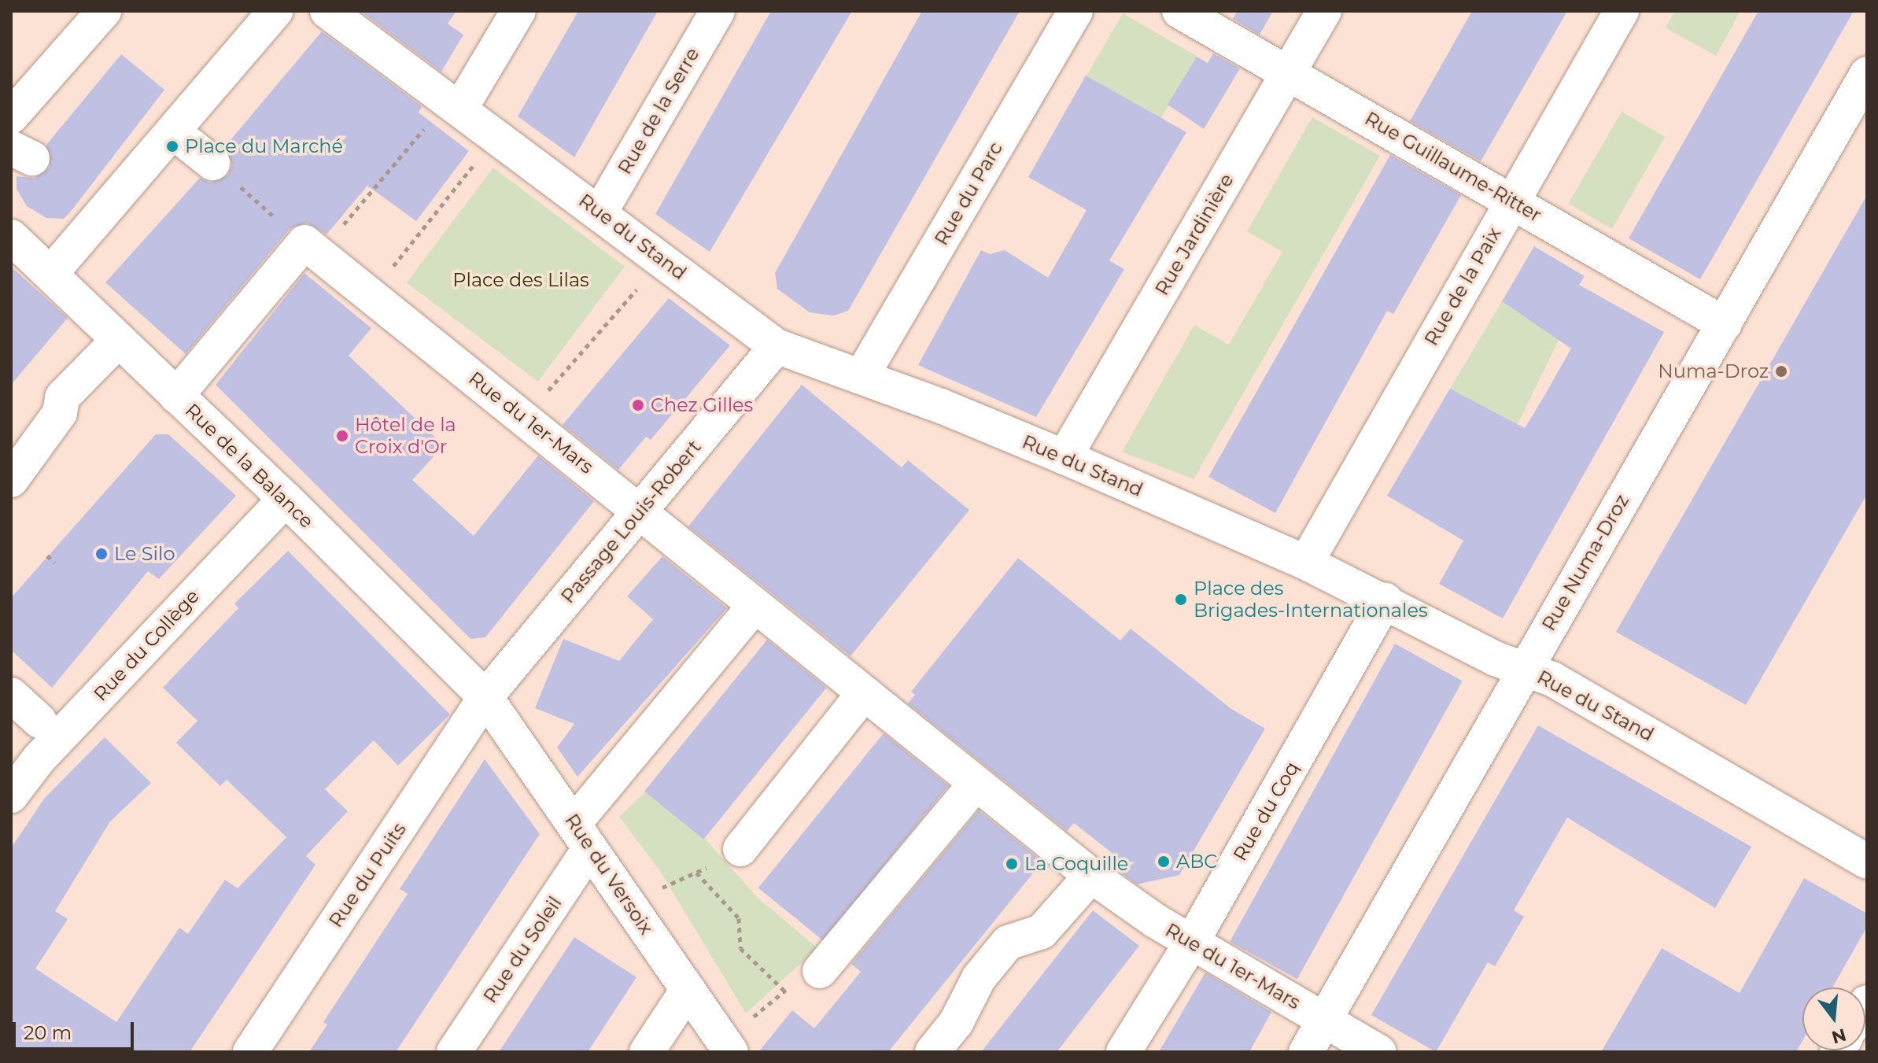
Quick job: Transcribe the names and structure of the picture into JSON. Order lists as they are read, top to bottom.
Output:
{
  "streets": {
    "street": [
      "Rue de la Serre",
      "Rue Guillaume-Ritter",
      "Rue du Parc",
      "Rue Jardinière",
      "Rue du Stand",
      "Rue de la Paix",
      "Rue du 1er-Mars",
      "Rue de la Balance",
      "Passage Louis-Robert",
      "Rue Numa-Droz",
      "Rue du Collège",
      "Rue du Coq",
      "Rue du Versoix",
      "Rue du Puits",
      "Rue du Soleil"
    ]
  },
  "crossings": [
    ["Rue de la Serre", "Rue du Stand"],
    ["Rue Guillaume-Ritter", "Rue Jardinière"],
    ["Rue Guillaume-Ritter", "Rue de la Paix"],
    ["Rue Guillaume-Ritter", "Rue Numa-Droz"],
    ["Rue du Parc", "Rue du Stand"],
    ["Rue Jardinière", "Rue du Stand"],
    ["Rue du Stand", "Rue de la Paix"],
    ["Rue du Stand", "Passage Louis-Robert"],
    ["Rue du Stand", "Rue Numa-Droz"],
    ["Rue du Stand", "Rue du Coq"],
    ["Rue du 1er-Mars", "Passage Louis-Robert"],
    ["Rue du 1er-Mars", "Rue Numa-Droz"],
    ["Rue du 1er-Mars", "Rue du Coq"],
    ["Rue de la Balance", "Passage Louis-Robert"],
    ["Rue de la Balance", "Rue du Collège"],
    ["Rue de la Balance", "Rue du Versoix"],
    ["Rue de la Balance", "Rue du Puits"],
    ["Passage Louis-Robert", "Rue du Versoix"],
    ["Passage Louis-Robert", "Rue du Puits"],
    ["Rue du Versoix", "Rue du Puits"],
    ["Rue du Versoix", "Rue du Soleil"]
  ],
  "parks": ["Place des Lilas"],
  "places": [
    "Place du Marché",
    "Numa-Droz",
    "Chez Gilles",
    "Hôtel de la Croix d'Or",
    "Le Silo",
    "Place des Brigades-Internationales",
    "ABC",
    "La Coquille"
  ],
  "scale_bar": "20 m",
  "north": "bottom"
}
